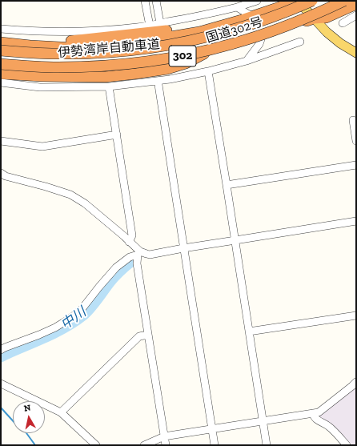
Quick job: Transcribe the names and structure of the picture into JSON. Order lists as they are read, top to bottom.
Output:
{
  "streets": {
    "highway": ["国道302号", "伊勢湾岸自動車道", "302"]
  },
  "crossings": [
    ["国道302号", "伊勢湾岸自動車道"]
  ],
  "water": ["中川"],
  "north": "top"
}
